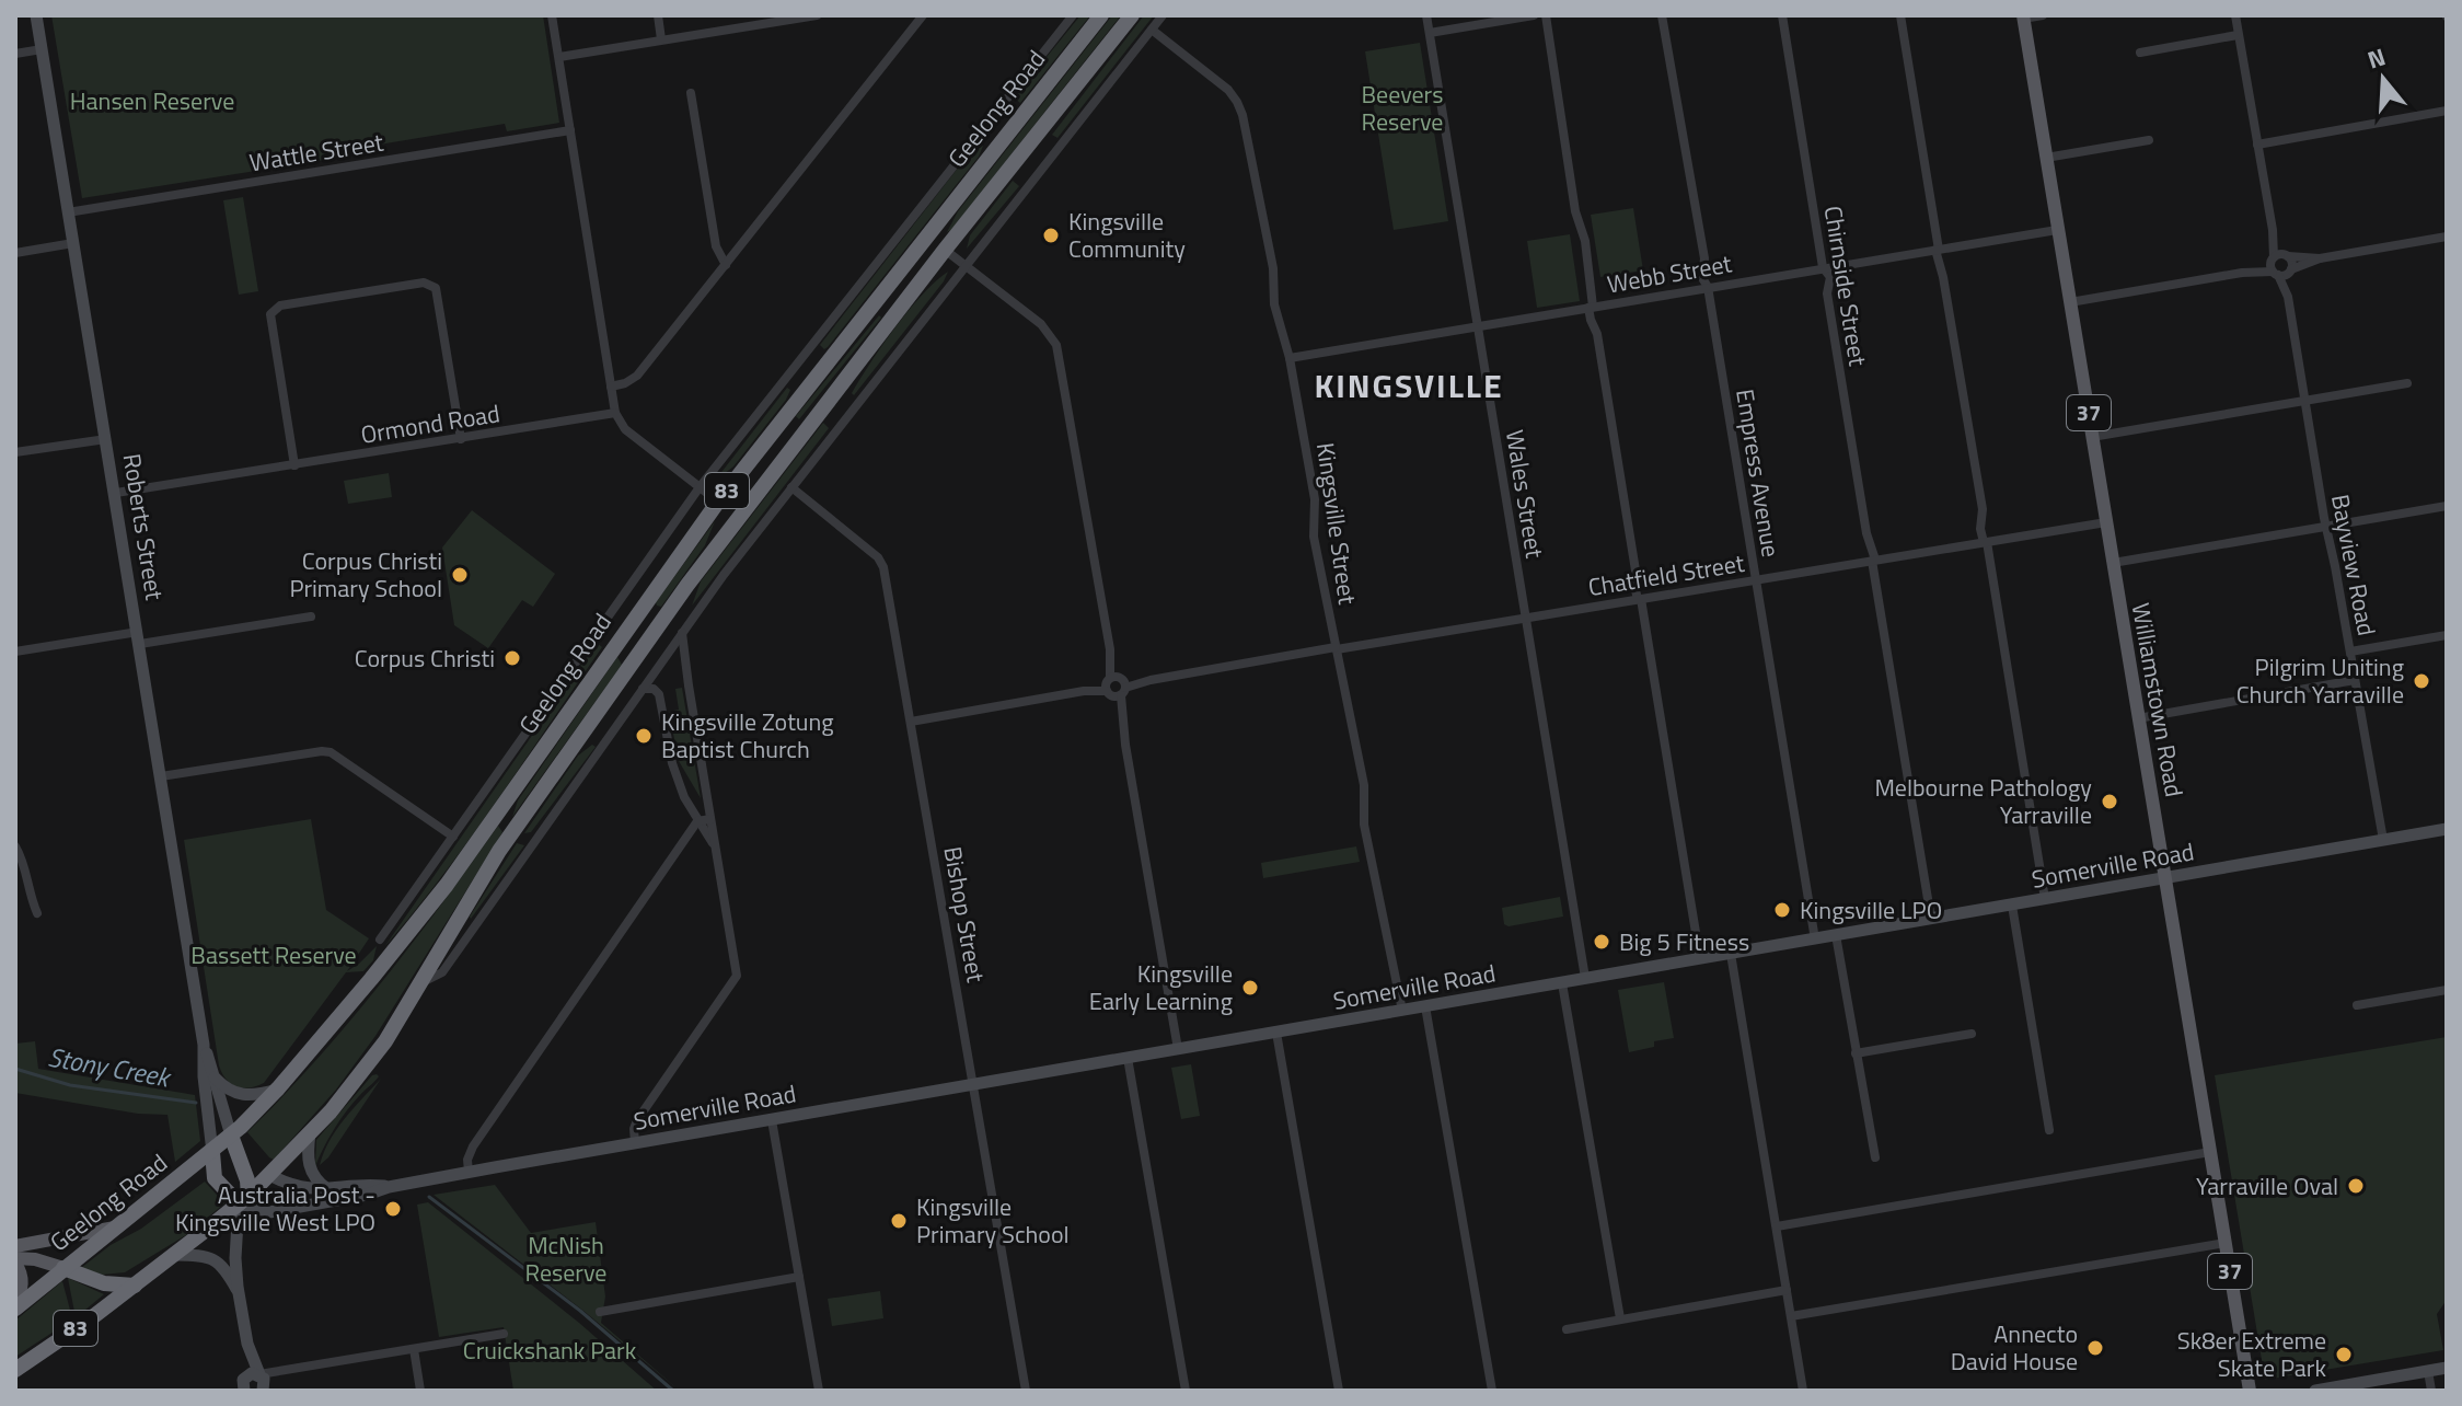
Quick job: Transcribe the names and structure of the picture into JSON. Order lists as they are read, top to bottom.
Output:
{
  "streets": {
    "highway": ["Geelong Road", "83"],
    "main road": [
      "37",
      "Roberts Street",
      "Williamstown Road",
      "Somerville Road"
    ],
    "street": [
      "Wattle Street",
      "Webb Street",
      "Chirnside Street",
      "Ormond Road",
      "Empress Avenue",
      "Wales Street",
      "Kingsville Street",
      "Bayview Road",
      "Chatfield Street",
      "Bishop Street"
    ]
  },
  "crossings": [
    ["Geelong Road", "Kingsville Street"],
    ["Geelong Road", "Roberts Street"],
    ["Geelong Road", "Somerville Road"],
    ["Geelong Road", "Bishop Street"],
    ["Wattle Street", "Roberts Street"],
    ["Webb Street", "Chirnside Street"],
    ["Webb Street", "Empress Avenue"],
    ["Webb Street", "Wales Street"],
    ["Webb Street", "Kingsville Street"],
    ["Webb Street", "Williamstown Road"],
    ["Chirnside Street", "Chatfield Street"],
    ["Chirnside Street", "Somerville Road"],
    ["Ormond Road", "Roberts Street"],
    ["Empress Avenue", "Chatfield Street"],
    ["Empress Avenue", "Somerville Road"],
    ["Wales Street", "Chatfield Street"],
    ["Wales Street", "Somerville Road"],
    ["Kingsville Street", "Chatfield Street"],
    ["Kingsville Street", "Somerville Road"],
    ["Bayview Road", "Somerville Road"],
    ["Chatfield Street", "Williamstown Road"],
    ["Chatfield Street", "Bishop Street"],
    ["Williamstown Road", "Somerville Road"],
    ["Somerville Road", "Bishop Street"]
  ],
  "districts": ["KINGSVILLE"],
  "water": ["Stony Creek"],
  "parks": [
    "Beevers Reserve",
    "Hansen Reserve",
    "Bassett Reserve",
    "McNish Reserve",
    "Cruickshank Park"
  ],
  "places": [
    "Kingsville Community",
    "Corpus Christi Primary School",
    "Corpus Christi",
    "Pilgrim Uniting Church Yarraville",
    "Kingsville Zotung Baptist Church",
    "Melbourne Pathology Yarraville",
    "Kingsville LPO",
    "Big 5 Fitness",
    "Kingsville Early Learning",
    "Yarraville Oval",
    "Australia Post - Kingsville West LPO",
    "Kingsville Primary School",
    "Annecto David House",
    "Sk8er Extreme Skate Park"
  ],
  "north": "top"
}
